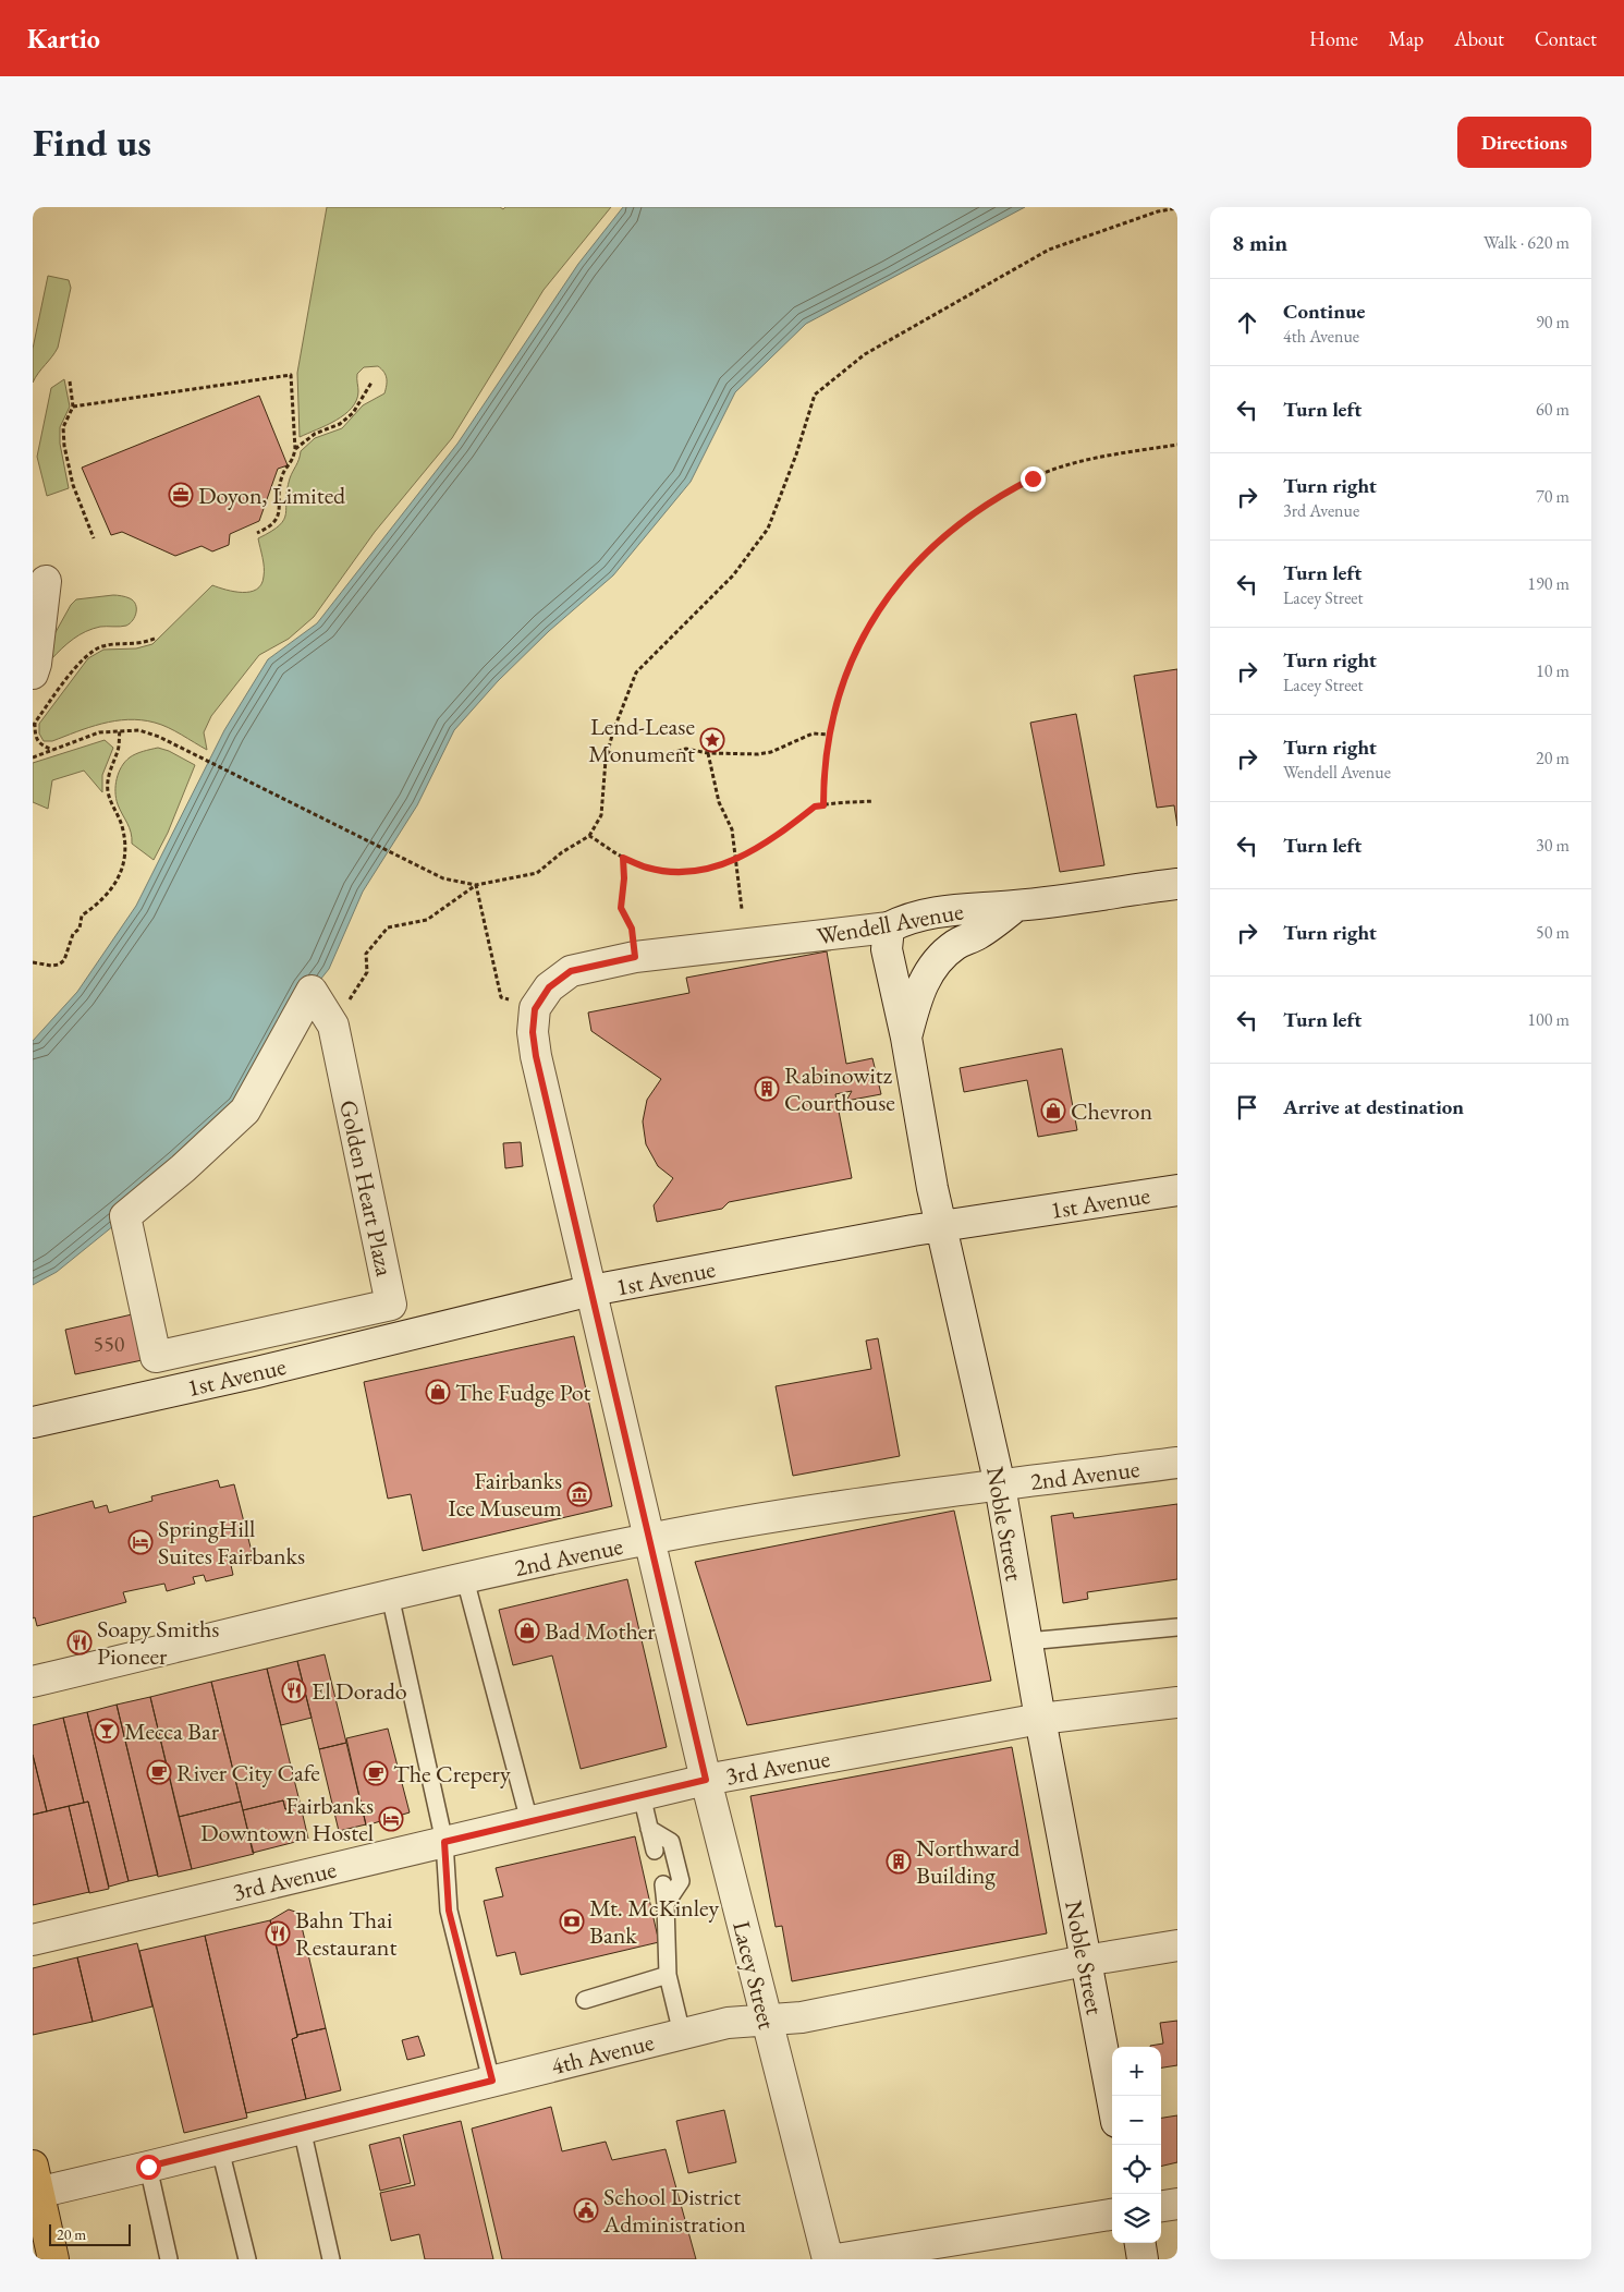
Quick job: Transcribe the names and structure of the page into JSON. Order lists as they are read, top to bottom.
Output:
{
  "streets": {
    "street": [
      "Wendell Avenue",
      "Golden Heart Plaza",
      "1st Avenue",
      "2nd Avenue",
      "Noble Street",
      "3rd Avenue",
      "Lacey Street",
      "4th Avenue"
    ]
  },
  "crossings": [
    ["Wendell Avenue", "Noble Street"],
    ["Wendell Avenue", "Lacey Street"],
    ["1st Avenue", "Noble Street"],
    ["1st Avenue", "Lacey Street"],
    ["2nd Avenue", "Noble Street"],
    ["2nd Avenue", "Lacey Street"],
    ["Noble Street", "3rd Avenue"],
    ["Noble Street", "4th Avenue"],
    ["3rd Avenue", "Lacey Street"],
    ["Lacey Street", "4th Avenue"]
  ],
  "places": {
    "office": ["Doyon, Limited"],
    "place": ["Lend-Lease Monument"],
    "building": ["Rabinowitz Courthouse", "Northward Building"],
    "shop": ["Chevron", "The Fudge Pot", "Bad Mother"],
    "museum": ["Fairbanks Ice Museum"],
    "hotel": ["SpringHill Suites Fairbanks", "Fairbanks Downtown Hostel"],
    "restaurant": ["Soapy Smiths Pioneer", "El Dorado", "Bahn Thai Restaurant"],
    "bar": ["Mecca Bar"],
    "cafe": ["River City Cafe", "The Crepery"],
    "bank": ["Mt. McKinley Bank"],
    "public building": ["School District Administration"]
  },
  "house_numbers": ["550"],
  "scale_bar": "20 m",
  "page": {
    "header": "Kartio",
    "nav": [
      "Home",
      "Map",
      "About",
      "Contact"
    ],
    "buttons": "Directions",
    "title": "Find us",
    "heading": ["8 min", "Walk · 620 m"],
    "list": [
      ["Continue", "4th Avenue", "90 m"],
      ["Turn left", "60 m"],
      ["Turn right", "3rd Avenue", "70 m"],
      ["Turn left", "Lacey Street", "190 m"],
      ["Turn right", "Lacey Street", "10 m"],
      ["Turn right", "Wendell Avenue", "20 m"],
      ["Turn left", "30 m"],
      ["Turn right", "50 m"],
      ["Turn left", "100 m"],
      "Arrive at destination"
    ],
    "map_buttons": ["+", "−"],
    "scale": "20 m"
  }
}
